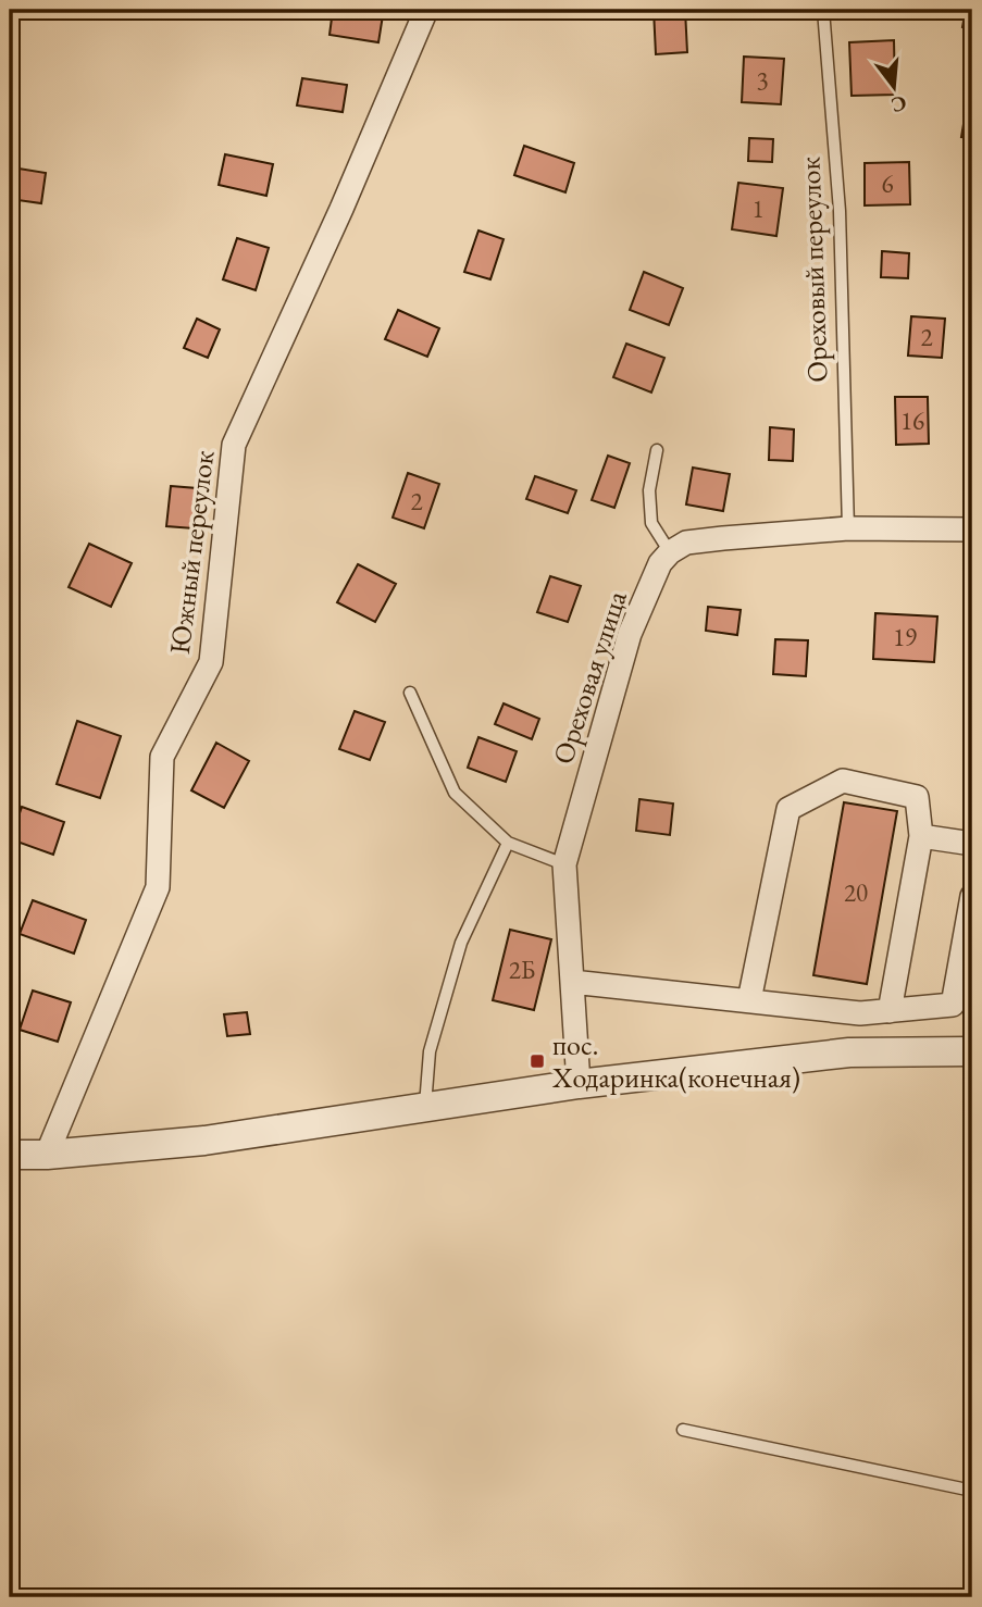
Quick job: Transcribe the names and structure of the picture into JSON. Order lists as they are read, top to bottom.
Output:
{
  "streets": {
    "street": ["Южный переулок", "Ореховая улица"],
    "lane": ["Ореховый переулок"]
  },
  "places": {
    "transit": ["пос. Ходаринка(конечная)"]
  },
  "house_numbers": [
    "3",
    "6",
    "1",
    "2",
    "16",
    "2",
    "19",
    "20",
    "2Б"
  ],
  "north": "bottom"
}
